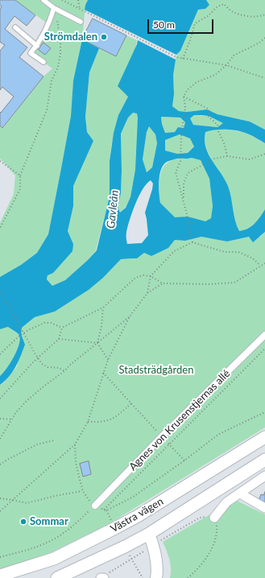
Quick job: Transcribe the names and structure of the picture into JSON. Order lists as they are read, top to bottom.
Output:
{
  "streets": {
    "main road": ["Västra vägen"],
    "street": ["Agnes von Krusenstjernas allé"]
  },
  "water": ["Gavleån"],
  "parks": ["Stadsträdgården"],
  "places": ["Strömdalen", "Sommar"],
  "scale_bar": "50 m"
}
